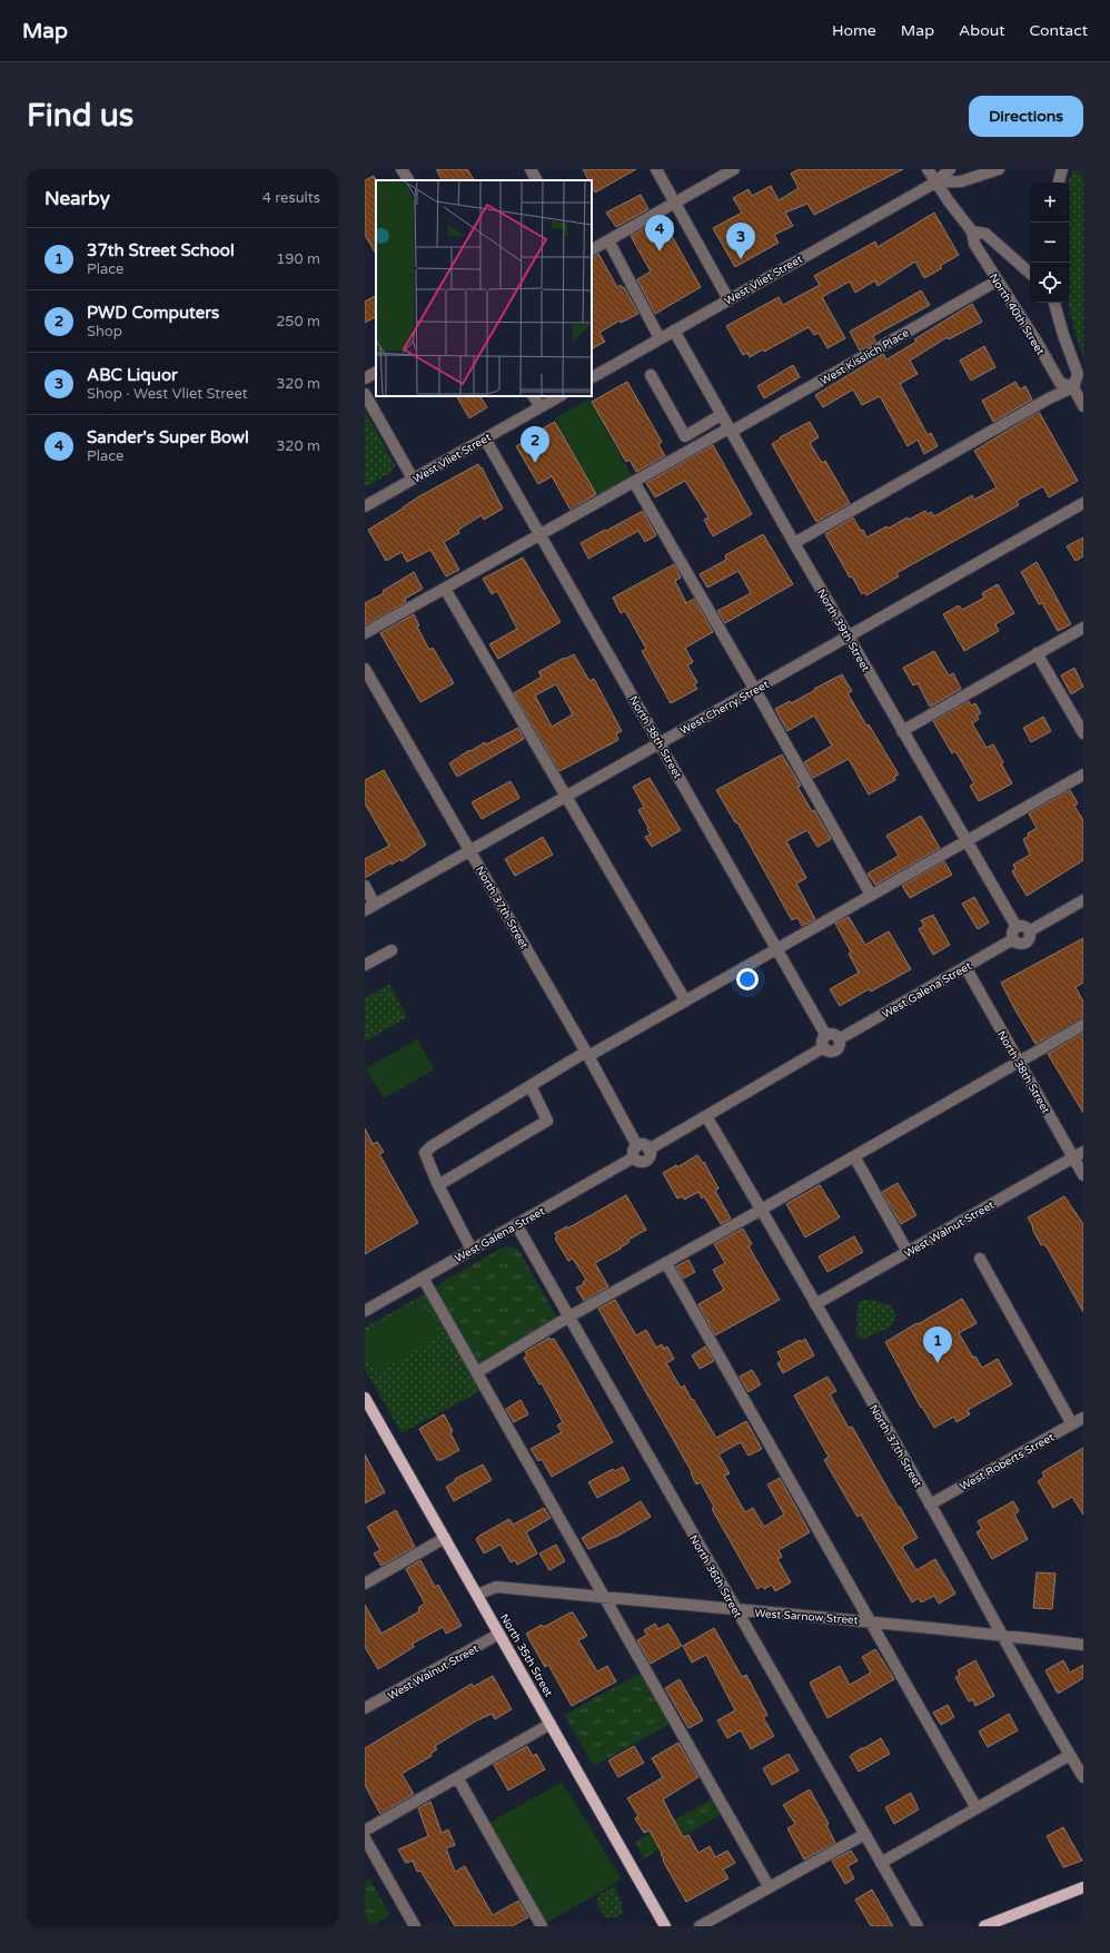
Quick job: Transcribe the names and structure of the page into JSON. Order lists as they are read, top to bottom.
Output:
{
  "streets": {
    "main road": ["North 35th Street"],
    "street": [
      "West Vliet Street",
      "North 40th Street",
      "West Kisslich Place",
      "North 39th Street",
      "West Cherry Street",
      "North 38th Street",
      "North 37th Street",
      "West Galena Street",
      "West Walnut Street",
      "West Roberts Street",
      "North 36th Street",
      "West Sarnow Street"
    ]
  },
  "crossings": [
    ["West Vliet Street", "North 40th Street"],
    ["West Vliet Street", "North 39th Street"],
    ["West Vliet Street", "North 38th Street"],
    ["North 40th Street", "West Kisslich Place"],
    ["West Kisslich Place", "North 39th Street"],
    ["West Kisslich Place", "North 38th Street"],
    ["North 39th Street", "West Cherry Street"],
    ["North 39th Street", "West Galena Street"],
    ["West Cherry Street", "North 38th Street"],
    ["West Cherry Street", "North 37th Street"],
    ["North 38th Street", "West Galena Street"],
    ["North 38th Street", "West Walnut Street"],
    ["North 37th Street", "West Galena Street"],
    ["North 37th Street", "West Walnut Street"],
    ["North 37th Street", "West Roberts Street"],
    ["North 37th Street", "West Sarnow Street"],
    ["West Galena Street", "North 36th Street"],
    ["West Walnut Street", "North 35th Street"],
    ["North 36th Street", "West Sarnow Street"],
    ["West Sarnow Street", "North 35th Street"]
  ],
  "page": {
    "header": "Map",
    "nav": [
      "Home",
      "Map",
      "About",
      "Contact"
    ],
    "buttons": "Directions",
    "title": "Find us",
    "heading": ["Nearby", "4 results"],
    "map_buttons": ["+", "−"],
    "pins": [
      "4",
      "3",
      "2",
      "1"
    ],
    "list": [
      {
        "mark": "1",
        "name": "37th Street School",
        "note": "Place",
        "value": "190 m"
      },
      {
        "mark": "2",
        "name": "PWD Computers",
        "note": "Shop",
        "value": "250 m"
      },
      {
        "mark": "3",
        "name": "ABC Liquor",
        "note": "Shop · West Vliet Street",
        "value": "320 m"
      },
      {
        "mark": "4",
        "name": "Sander's Super Bowl",
        "note": "Place",
        "value": "320 m"
      }
    ]
  }
}
